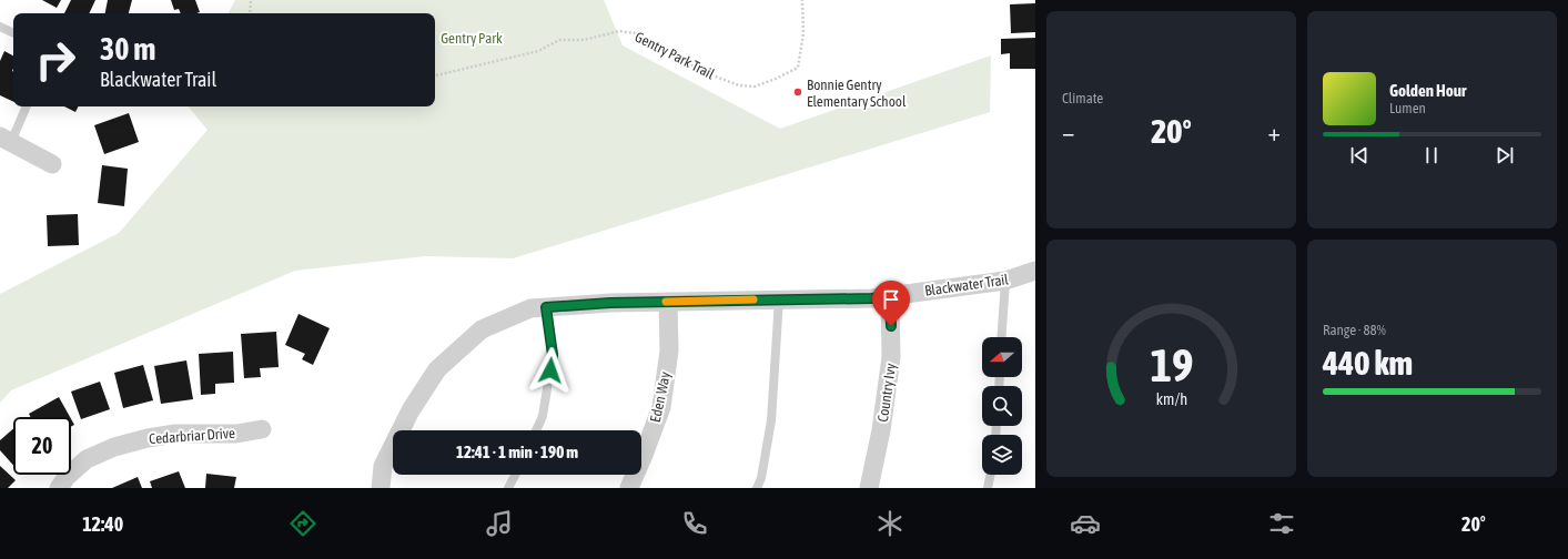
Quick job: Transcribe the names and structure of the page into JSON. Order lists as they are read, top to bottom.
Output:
{
  "streets": {
    "street": [
      "Blackwater Trail",
      "Country Ivy",
      "Eden Way",
      "Cedarbriar Drive"
    ],
    "path": ["Gentry Park Trail"]
  },
  "crossings": [
    ["Blackwater Trail", "Country Ivy"],
    ["Blackwater Trail", "Eden Way"]
  ],
  "parks": ["Gentry Park"],
  "places": ["Bonnie Gentry Elementary School"],
  "north": "left",
  "page": {
    "tile": [
      "Climate",
      ["Range · 88%", "440 km"]
    ],
    "turn": ["30 m", "Blackwater Trail"],
    "song": ["Golden Hour", "Lumen"],
    "heat": ["−", "20°", "+"],
    "limit": "20",
    "trip": "12:41 · 1 min · 190 m",
    "tabs": ["12:40", "20°"],
    "gauge": ["19", "km/h"]
  }
}
